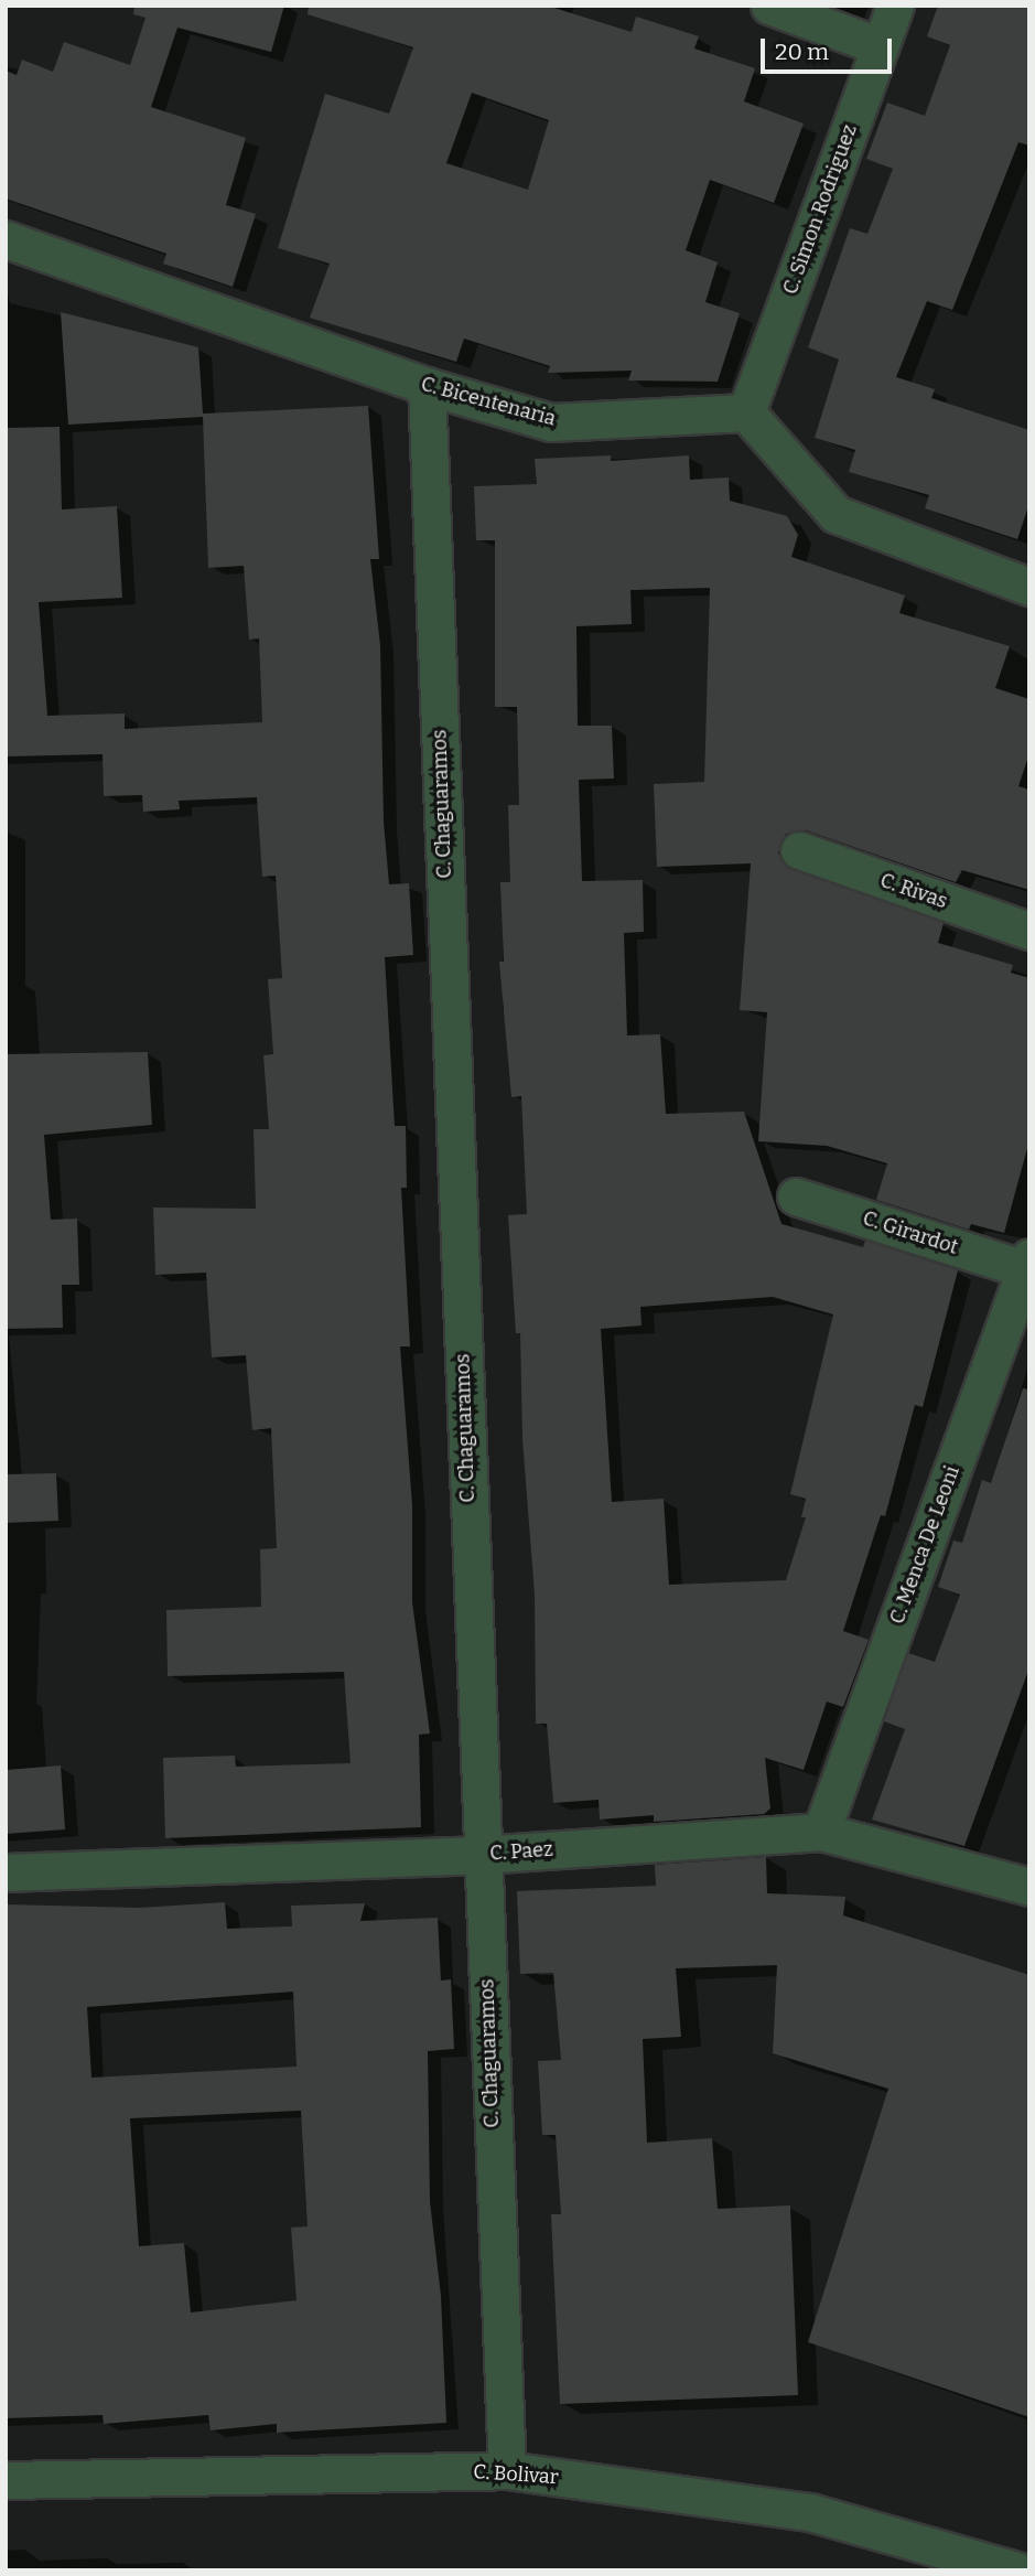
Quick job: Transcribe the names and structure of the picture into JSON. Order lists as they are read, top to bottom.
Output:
{
  "streets": {
    "street": [
      "C. Simon Rodriguez",
      "C. Bicentenaria",
      "C. Chaguaramos",
      "C. Rivas",
      "C. Girardot",
      "C. Menca De Leoni",
      "C. Paez",
      "C. Bolivar"
    ]
  },
  "crossings": [
    ["C. Simon Rodriguez", "C. Bicentenaria"],
    ["C. Bicentenaria", "C. Chaguaramos"],
    ["C. Chaguaramos", "C. Paez"],
    ["C. Chaguaramos", "C. Bolivar"],
    ["C. Girardot", "C. Menca De Leoni"],
    ["C. Menca De Leoni", "C. Paez"]
  ],
  "scale_bar": "20 m"
}
